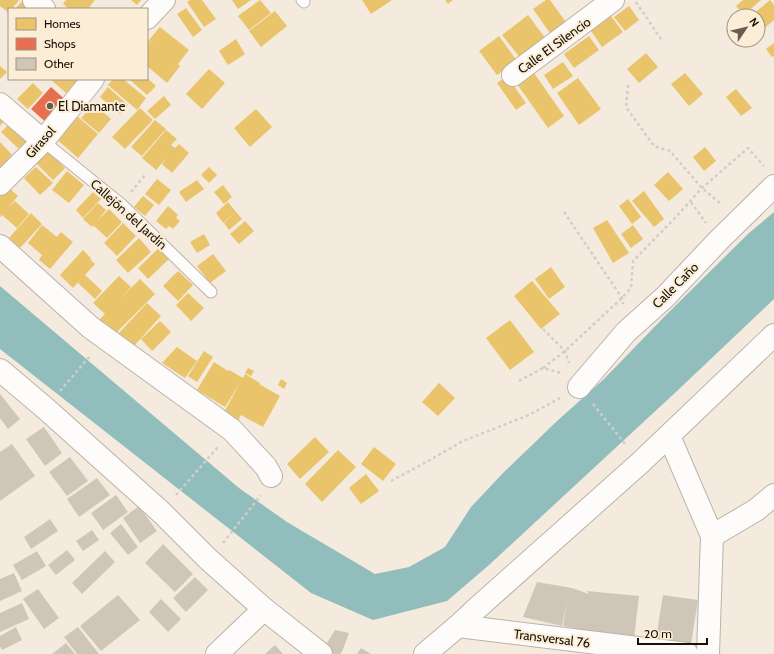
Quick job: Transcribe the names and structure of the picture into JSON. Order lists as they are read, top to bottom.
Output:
{
  "streets": {
    "street": [
      "Calle El Silencio",
      "Girasol",
      "Calle Caño",
      "Transversal 76"
    ],
    "lane": ["Callejón del Jardín"]
  },
  "crossings": [
    ["Girasol", "Callejón del Jardín"]
  ],
  "places": ["El Diamante"],
  "legend": ["Homes", "Shops", "Other"],
  "scale_bar": "20 m",
  "north": "top right"
}
